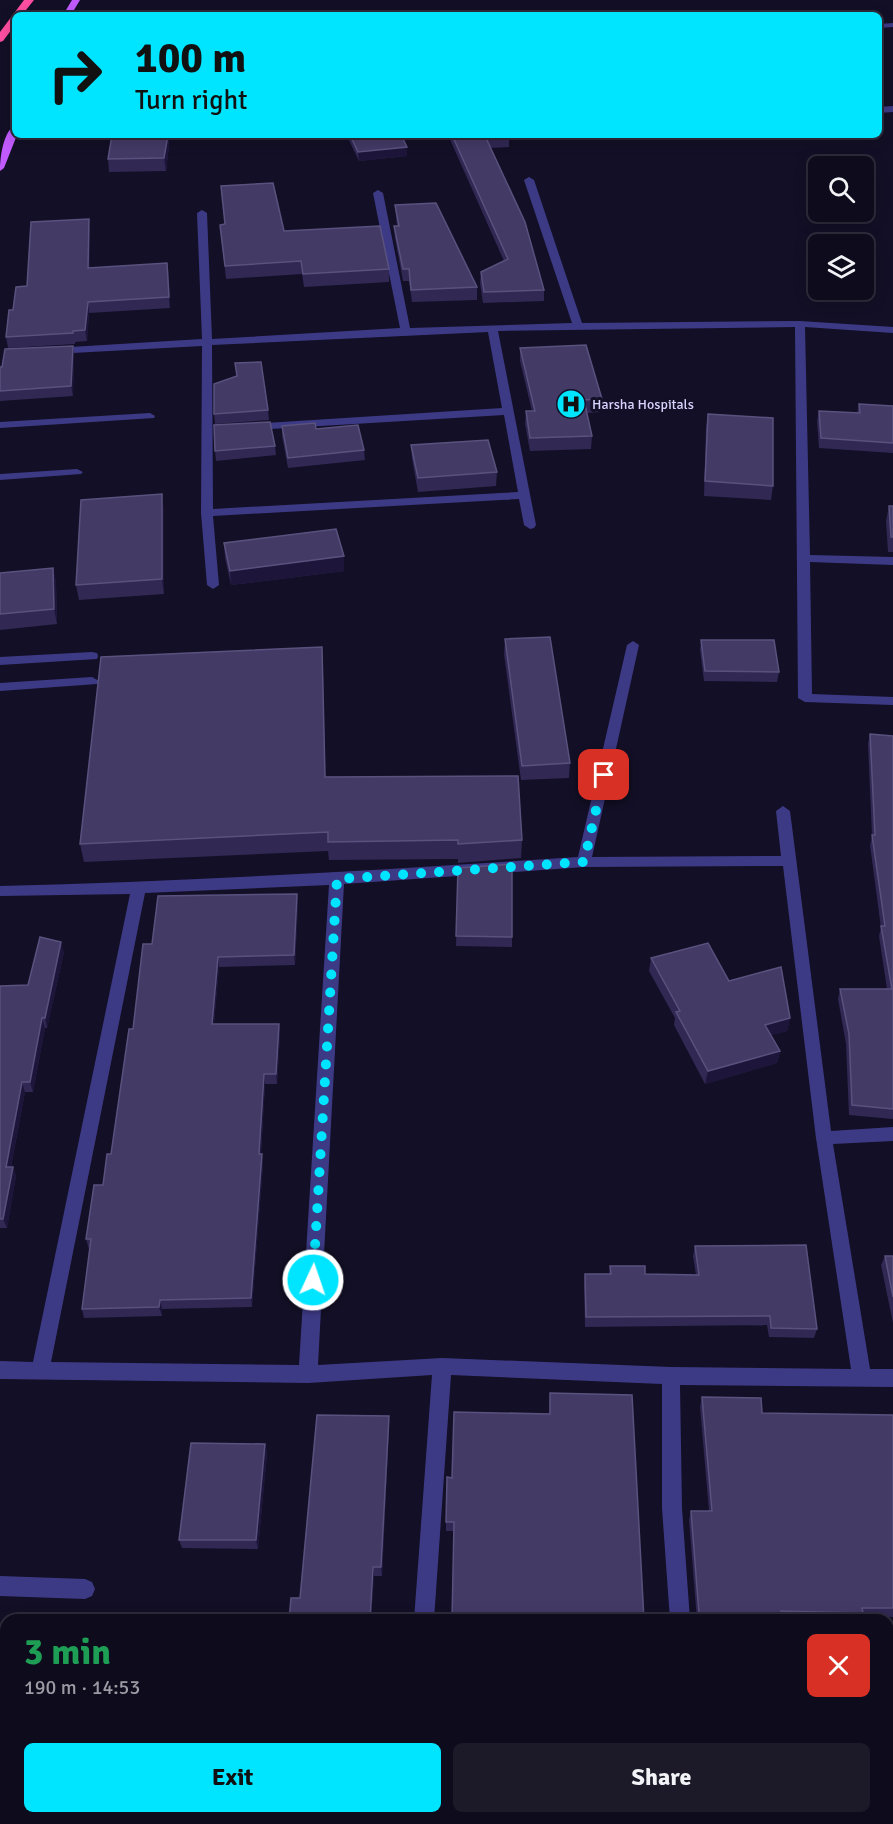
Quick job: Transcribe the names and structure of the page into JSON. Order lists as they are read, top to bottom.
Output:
{
  "places": {
    "hospital": ["Harsha Hospitals"]
  },
  "page": {
    "turn": ["100 m", "Turn right"],
    "heading": ["3 min", "190 m · 14:53"],
    "buttons": ["Exit", "Share"]
  }
}
